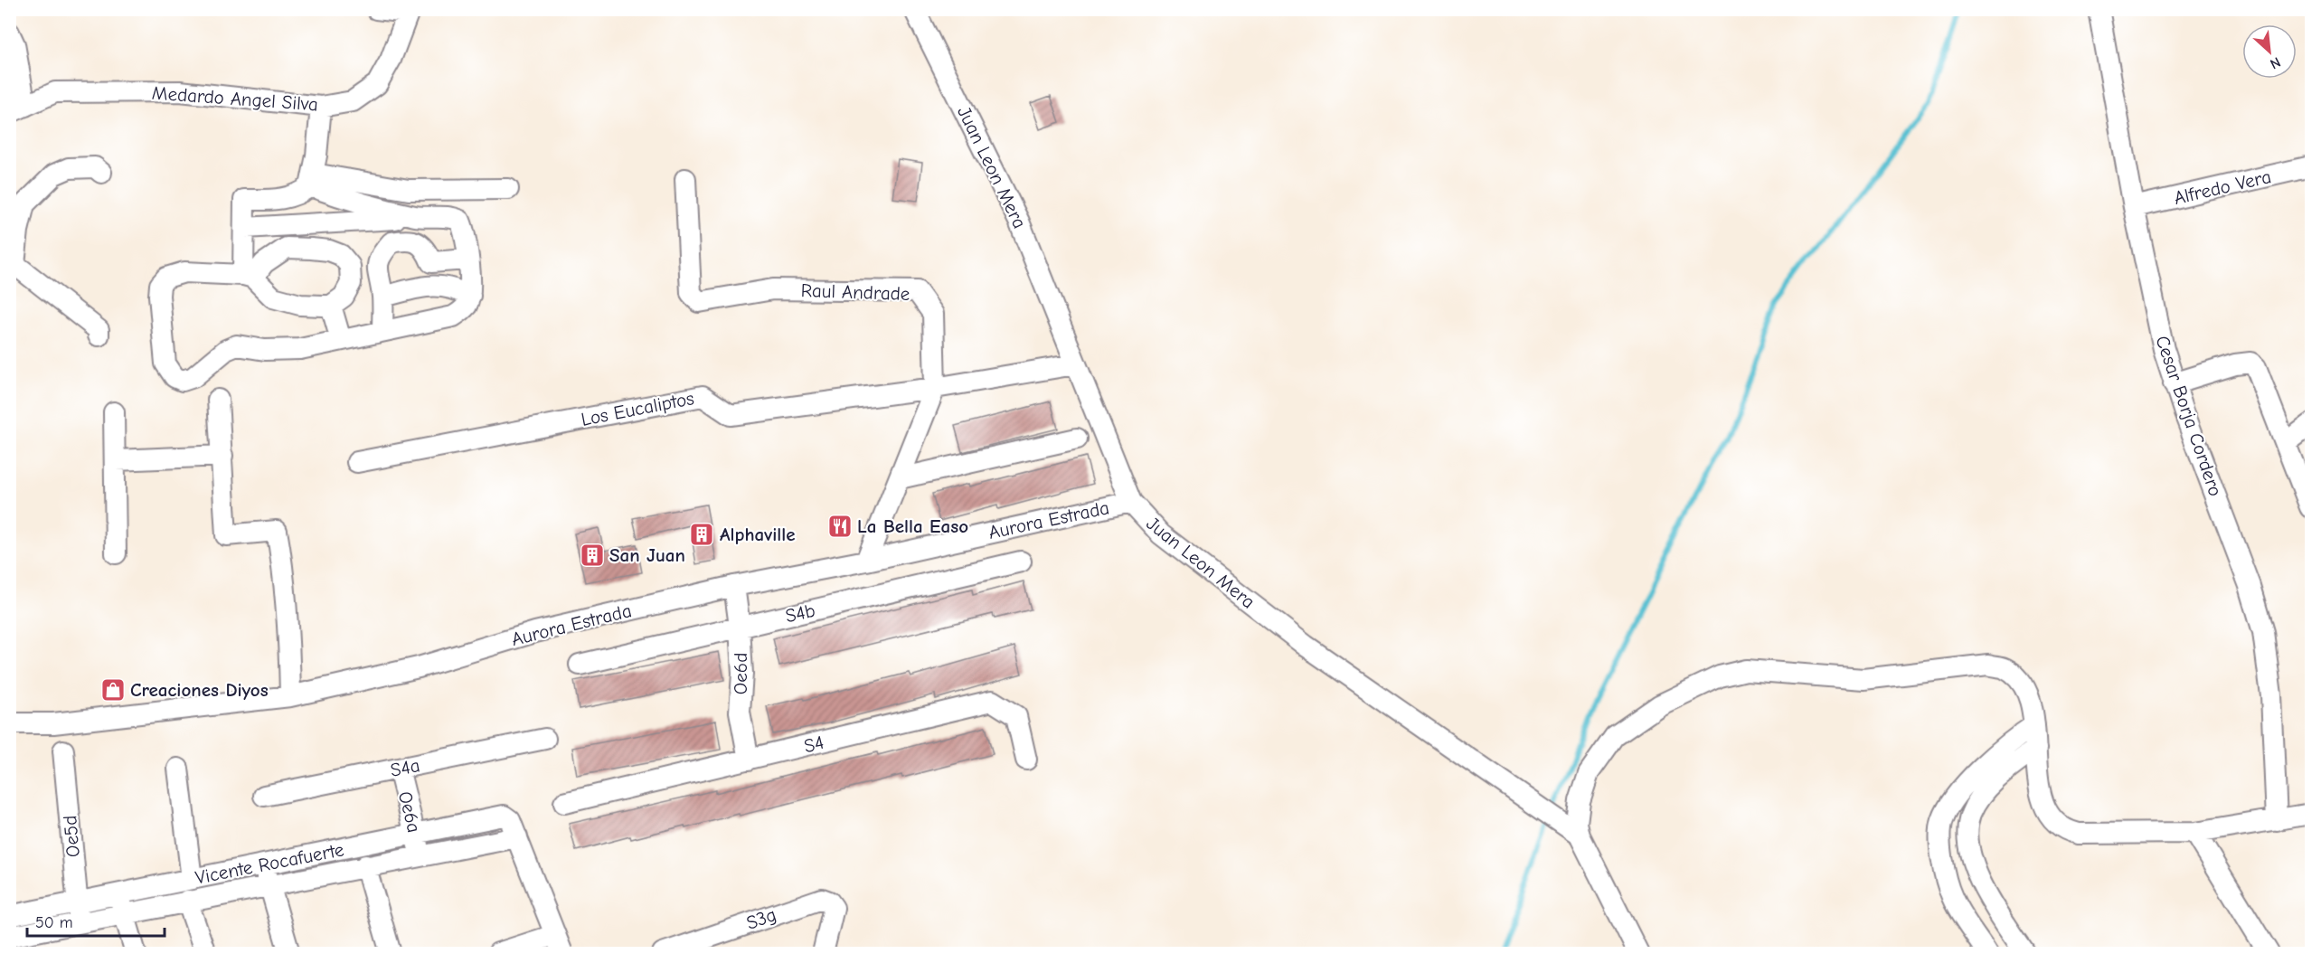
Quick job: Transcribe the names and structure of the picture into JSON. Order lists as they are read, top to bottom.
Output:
{
  "streets": {
    "street": [
      "Medardo Angel Silva",
      "Juan Leon Mera",
      "Alfredo Vera",
      "Raul Andrade",
      "Los Eucaliptos",
      "Cesar Borja Cordero",
      "Aurora Estrada",
      "S4b",
      "Oe6d",
      "S4",
      "S4a",
      "Oe6a",
      "Oe5d",
      "Vicente Rocafuerte",
      "S3g"
    ]
  },
  "crossings": [
    ["Juan Leon Mera", "Los Eucaliptos"],
    ["Juan Leon Mera", "Aurora Estrada"],
    ["Alfredo Vera", "Cesar Borja Cordero"],
    ["Raul Andrade", "Los Eucaliptos"],
    ["Raul Andrade", "Aurora Estrada"],
    ["Aurora Estrada", "Oe6d"],
    ["S4b", "Oe6d"],
    ["Oe6d", "S4"],
    ["S4a", "Oe6a"],
    ["Oe6a", "Vicente Rocafuerte"],
    ["Oe5d", "Vicente Rocafuerte"]
  ],
  "places": {
    "restaurant": ["La Bella Easo"],
    "building": ["Alphaville", "San Juan"],
    "shop": ["Creaciones Diyos"]
  },
  "scale_bar": "50 m",
  "north": "bottom right"
}
